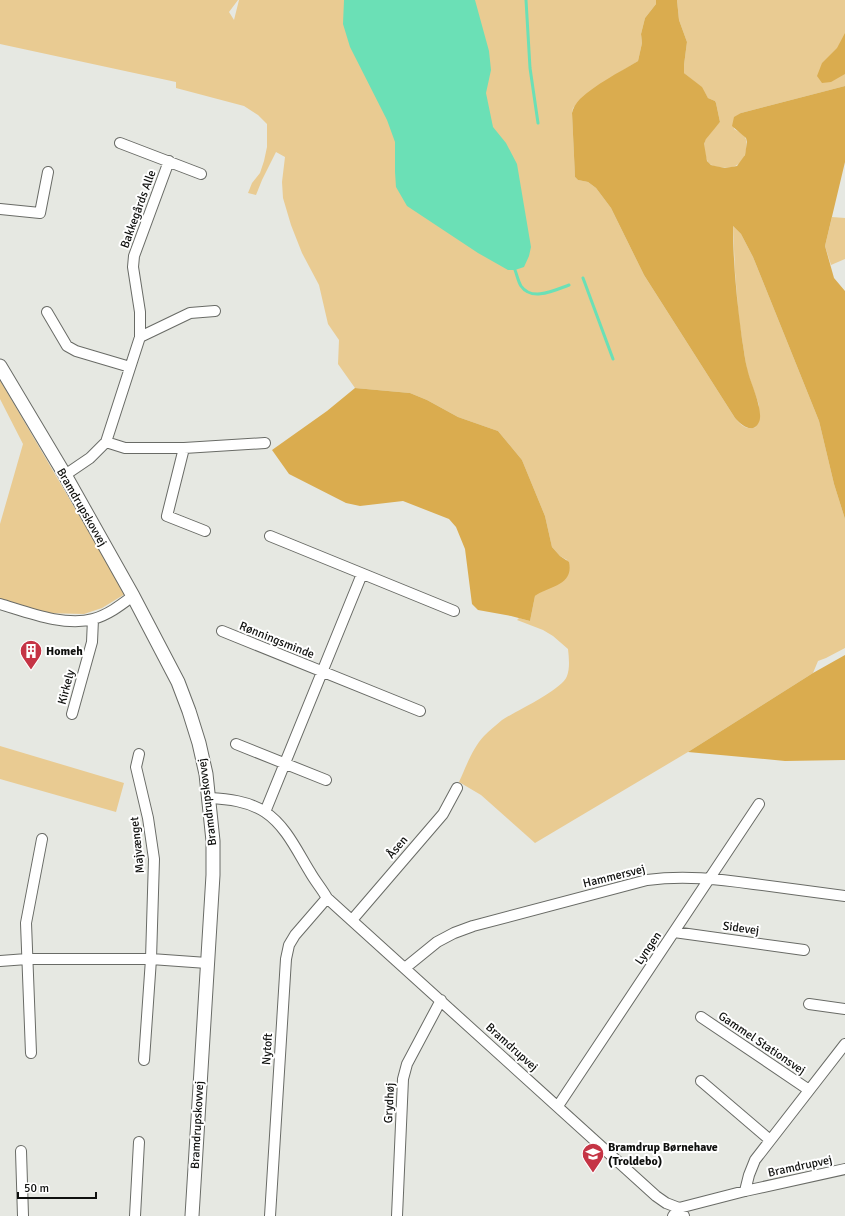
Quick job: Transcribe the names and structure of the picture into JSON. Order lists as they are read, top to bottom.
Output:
{
  "streets": {
    "street": [
      "Bakkegårds Alle",
      "Bramdrupskovvej",
      "Rønningsminde",
      "Kirkely",
      "Majvænget",
      "Åsen",
      "Hammersvej",
      "Sidevej",
      "Lyngen",
      "Gammel Stationsvej",
      "Bramdrupvej",
      "Nytoft",
      "Grydhøj"
    ]
  },
  "crossings": [
    ["Bakkegårds Alle", "Bramdrupskovvej"],
    ["Bramdrupskovvej", "Bramdrupvej"],
    ["Rønningsminde", "Bramdrupvej"],
    ["Åsen", "Bramdrupvej"],
    ["Hammersvej", "Lyngen"],
    ["Hammersvej", "Bramdrupvej"],
    ["Sidevej", "Lyngen"],
    ["Lyngen", "Bramdrupvej"],
    ["Gammel Stationsvej", "Bramdrupvej"],
    ["Bramdrupvej", "Nytoft"],
    ["Bramdrupvej", "Grydhøj"]
  ],
  "places": {
    "building": ["Homeh"],
    "school or university": ["Bramdrup Børnehave (Troldebo)"]
  },
  "scale_bar": "50 m"
}
